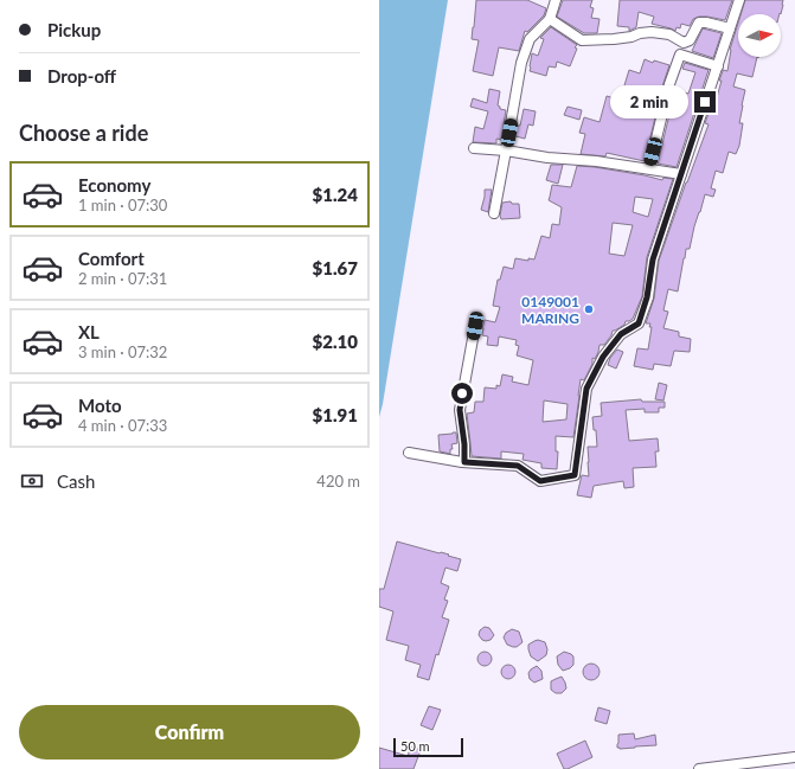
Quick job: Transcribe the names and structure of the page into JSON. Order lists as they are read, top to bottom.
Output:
{
  "places": ["0149001 MARING"],
  "scale_bar": "50 m",
  "north": "right",
  "page": {
    "banner": ["Pickup", "Drop-off"],
    "bubble": "2 min",
    "heading": "Choose a ride",
    "list": [
      {
        "name": "Economy",
        "note": "1 min · 07:30",
        "value": "$1.24"
      },
      {
        "name": "Comfort",
        "note": "2 min · 07:31",
        "value": "$1.67"
      },
      {
        "name": "XL",
        "note": "3 min · 07:32",
        "value": "$2.10"
      },
      {
        "name": "Moto",
        "note": "4 min · 07:33",
        "value": "$1.91"
      }
    ],
    "pay": ["Cash", "420 m"],
    "buttons": "Confirm",
    "scale": "50 m"
  }
}
